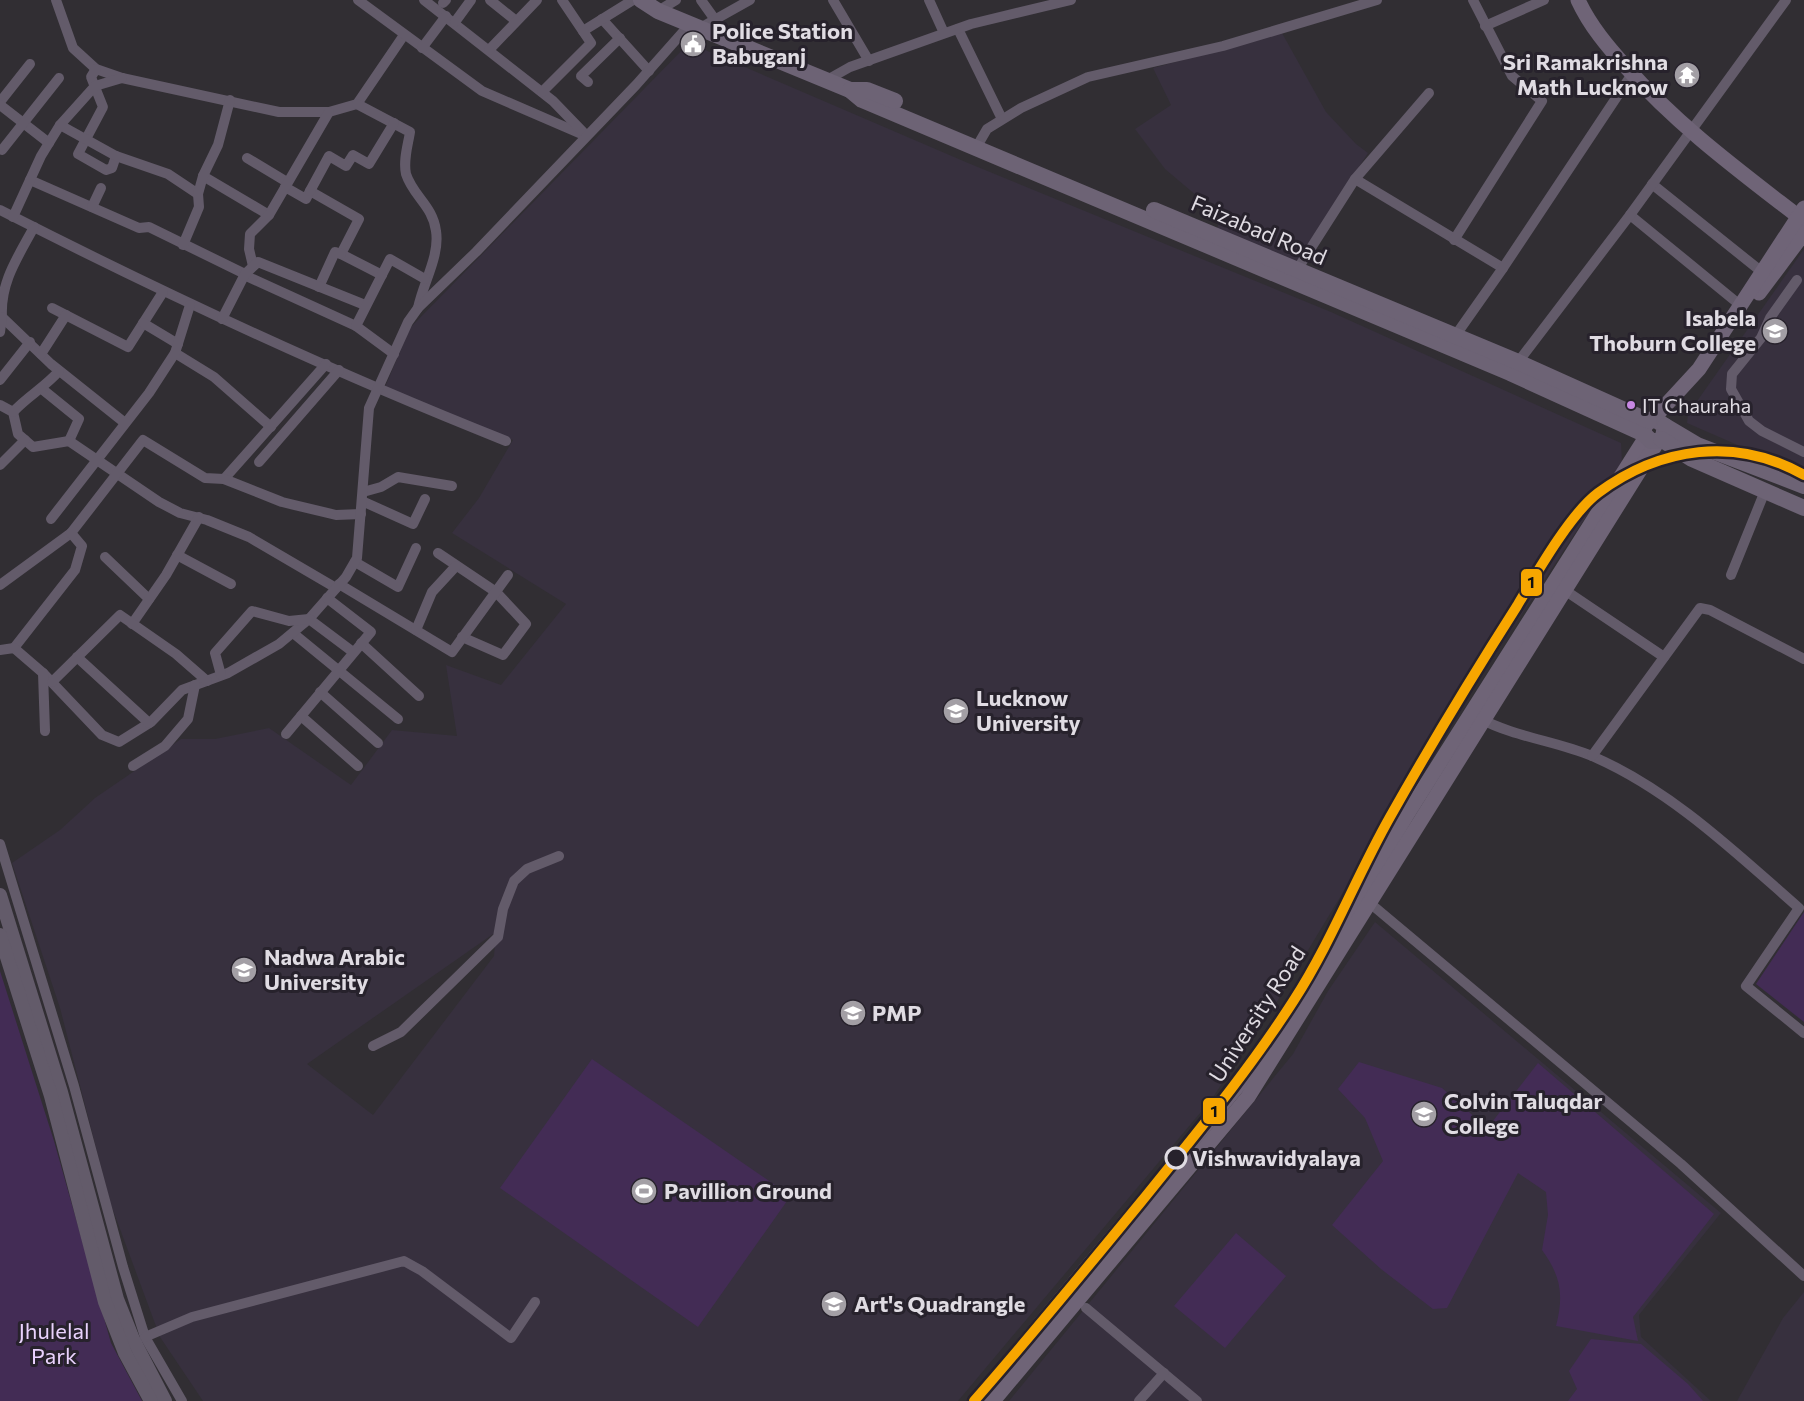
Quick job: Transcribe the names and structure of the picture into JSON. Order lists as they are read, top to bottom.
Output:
{
  "streets": {
    "main road": ["Faizabad Road", "University Road"]
  },
  "crossings": [
    ["Faizabad Road", "University Road"]
  ],
  "parks": ["Jhulelal Park"],
  "places": {
    "public building": ["Police Station Babuganj"],
    "temple": ["Sri Ramakrishna Math Lucknow"],
    "school or university": [
      "Isabela Thoburn College",
      "Lucknow University",
      "Nadwa Arabic University",
      "PMP",
      "Colvin Taluqdar College",
      "Art's Quadrangle"
    ],
    "other": ["IT Chauraha", "Vishwavidyalaya"],
    "sports": ["Pavillion Ground"]
  },
  "lines": ["transit line 1"]
}
